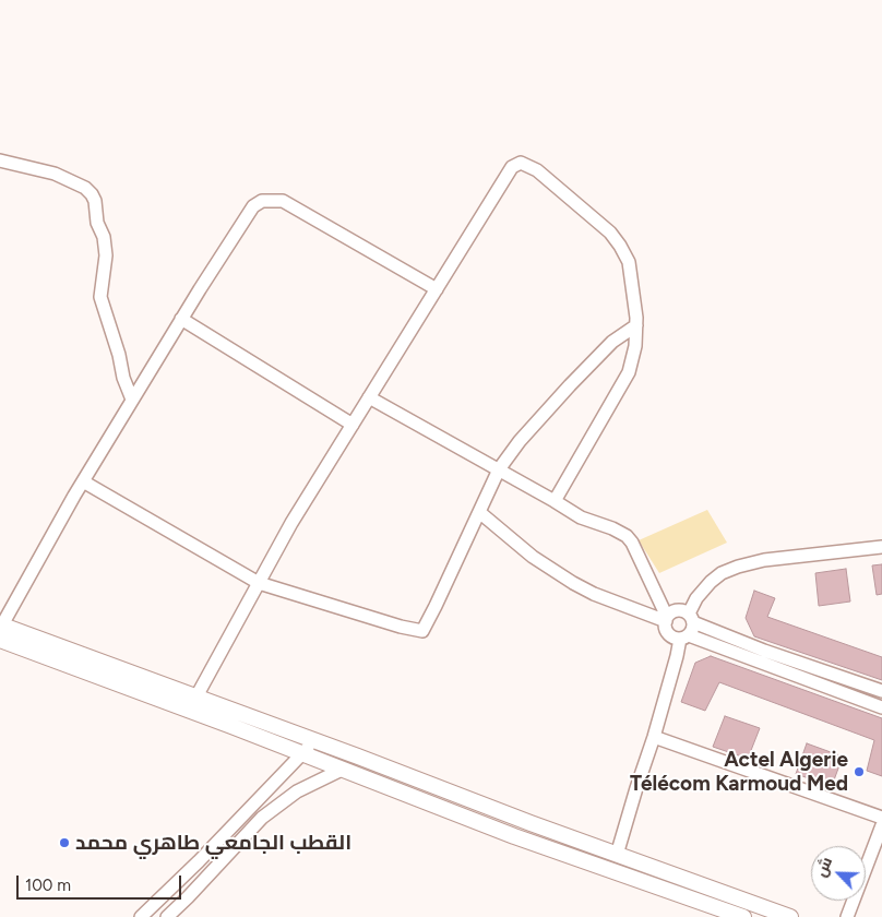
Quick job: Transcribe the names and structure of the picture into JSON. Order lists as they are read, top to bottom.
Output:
{
  "places": ["Actel Algerie Télécom Karmoud Med", "القطب الجامعي طاهري محمد"],
  "scale_bar": "100 m",
  "north": "top left"
}
